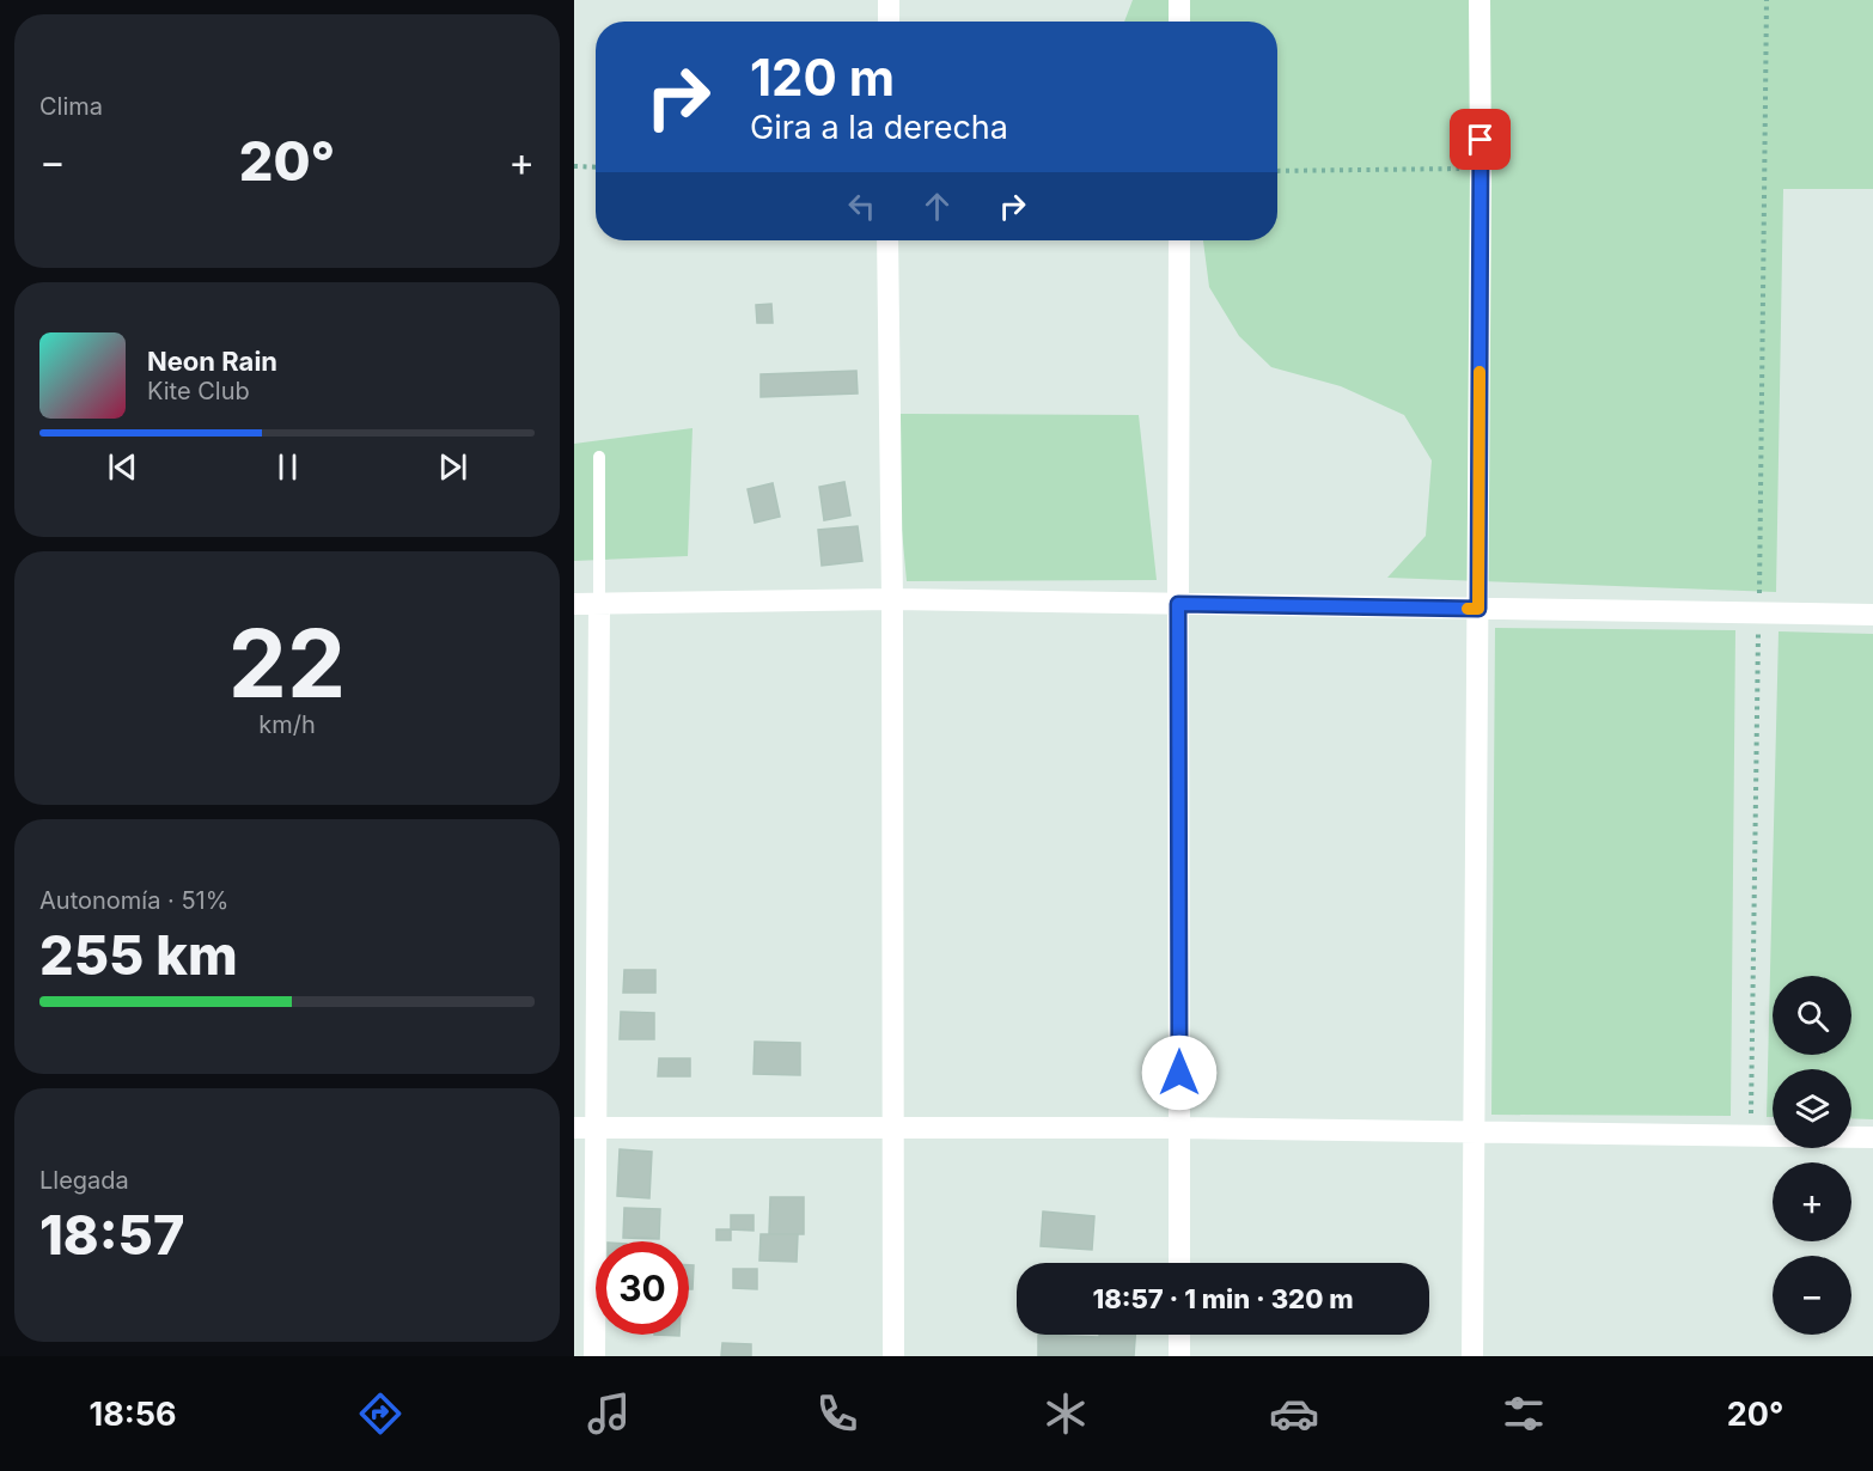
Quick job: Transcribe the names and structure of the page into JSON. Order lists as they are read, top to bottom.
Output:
{
  "page": {
    "tile": [
      "Clima",
      ["22", "km/h"],
      ["Autonomía · 51%", "255 km"],
      ["Llegada", "18:57"]
    ],
    "turn": ["120 m", "Gira a la derecha"],
    "heat": ["−", "20°", "+"],
    "song": ["Neon Rain", "Kite Club"],
    "map_buttons": ["+", "−"],
    "limit": "30",
    "trip": "18:57 · 1 min · 320 m",
    "tabs": ["18:56", "20°"]
  }
}
